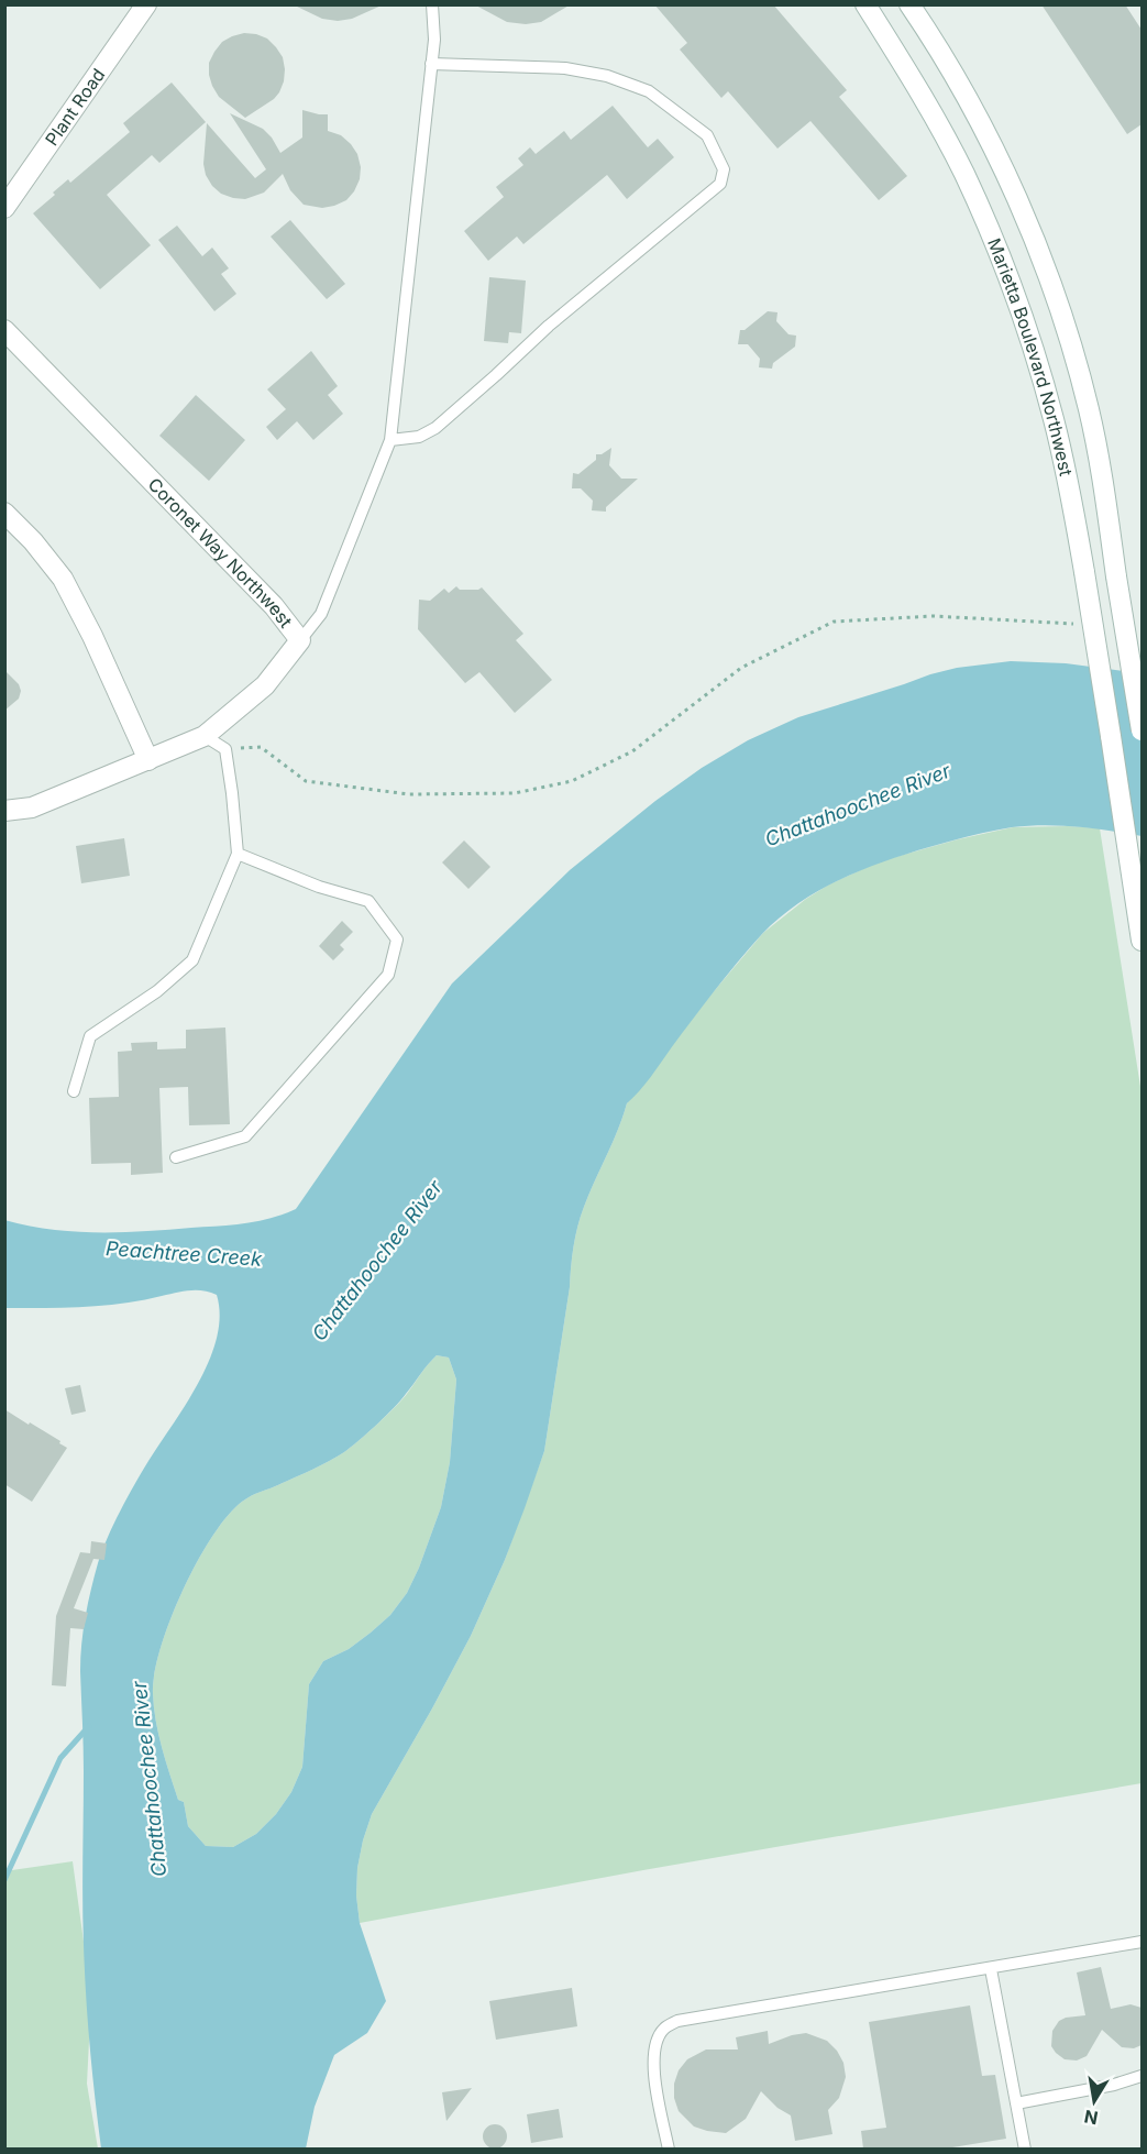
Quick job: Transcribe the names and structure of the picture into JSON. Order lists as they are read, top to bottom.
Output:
{
  "streets": {
    "main road": ["Plant Road", "Marietta Boulevard Northwest", "Coronet Way Northwest"]
  },
  "water": ["Chattahoochee River", "Peachtree Creek"],
  "north": "bottom"
}
